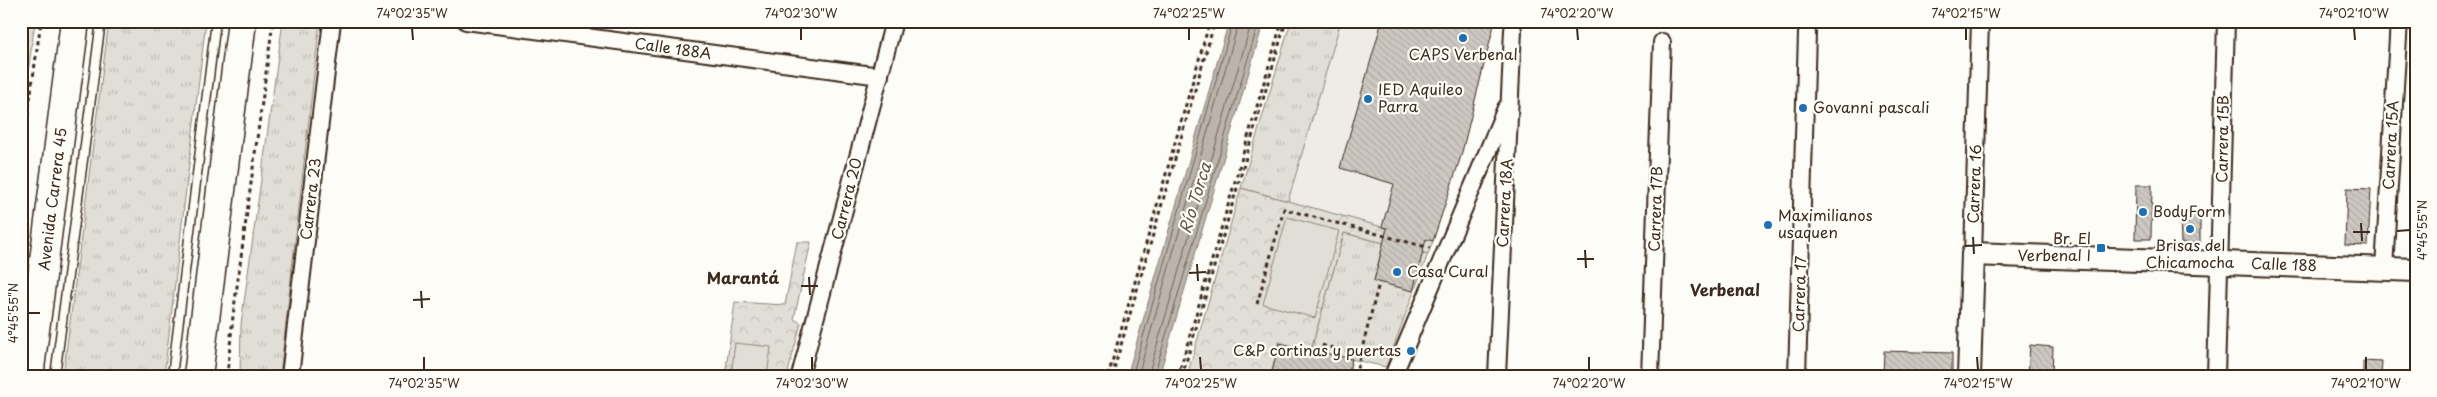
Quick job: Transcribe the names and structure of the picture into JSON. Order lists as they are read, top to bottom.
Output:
{
  "streets": {
    "highway": ["Avenida Carrera 45"],
    "street": [
      "Calle 188A",
      "Carrera 15B",
      "Carrera 15A",
      "Carrera 16",
      "Carrera 23",
      "Carrera 20",
      "Carrera 18A",
      "Carrera 17B",
      "Calle 188",
      "Carrera 17"
    ]
  },
  "crossings": [
    ["Calle 188A", "Carrera 20"],
    ["Carrera 15B", "Calle 188"],
    ["Carrera 15A", "Calle 188"],
    ["Carrera 16", "Calle 188"]
  ],
  "districts": ["Marantá", "Verbenal"],
  "water": ["Río Torca"],
  "places": {
    "other": [
      "CAPS Verbenal",
      "IED Aquileo Parra",
      "Govanni pascali",
      "BodyForm",
      "Maximilianos usaquen",
      "Brisas del Chicamocha",
      "Casa Cural",
      "C&P cortinas y puertas"
    ],
    "transit": ["Br. El Verbenal I"]
  },
  "coordinates": [
    "74°02'35\"W",
    "74°02'30\"W",
    "74°02'25\"W",
    "74°02'20\"W",
    "74°02'15\"W",
    "74°02'10\"W",
    "4°45'55\"N"
  ]
}
